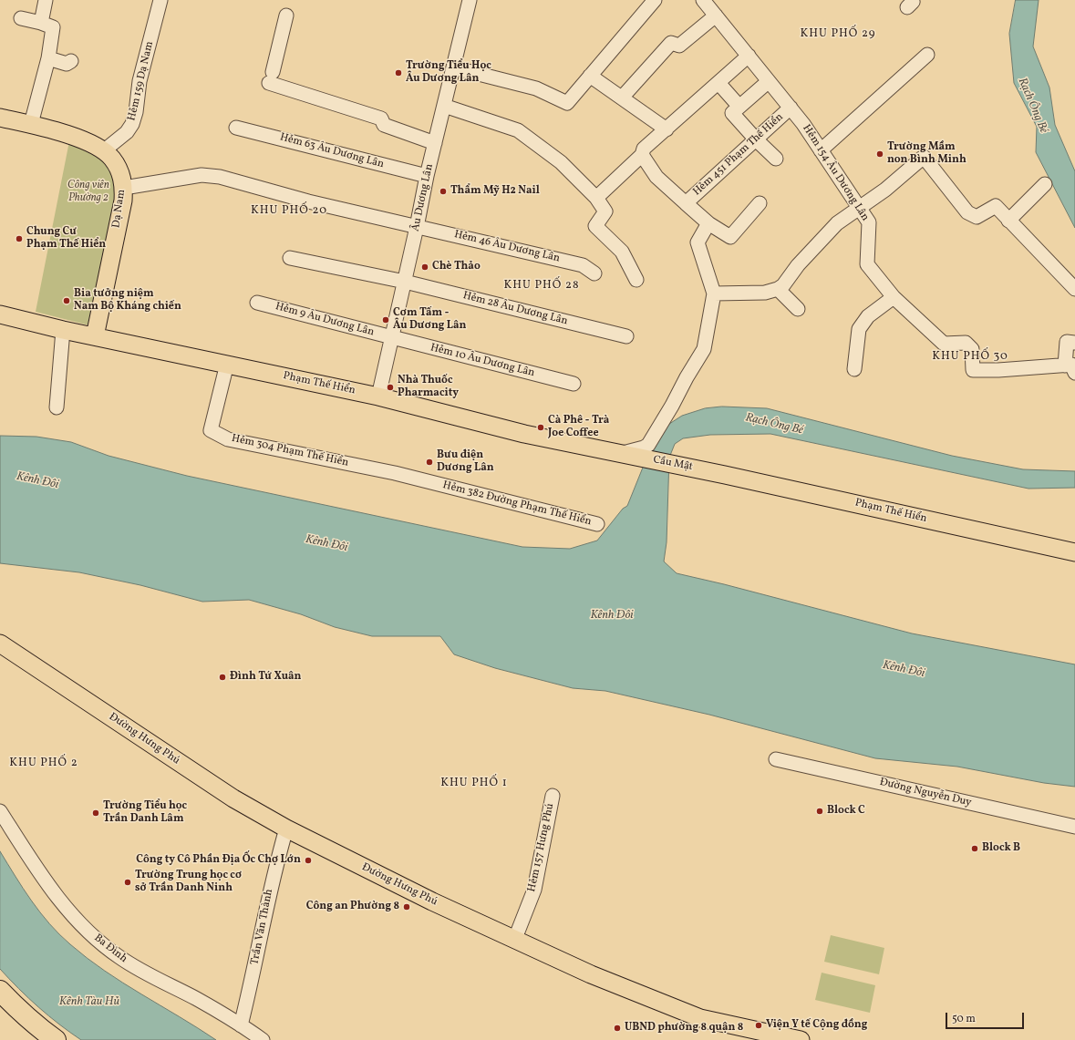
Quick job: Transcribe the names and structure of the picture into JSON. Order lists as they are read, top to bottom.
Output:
{
  "streets": {
    "main road": [
      "Dạ Nam",
      "Phạm Thế Hiển",
      "Cầu Mật",
      "Đường Hưng Phú"
    ],
    "street": [
      "Hẻm 159 Dạ Nam",
      "Hẻm 63 Âu Dương Lân",
      "Hẻm 451 Phạm Thế Hiển",
      "Hẻm 154 Âu Dương Lân",
      "Âu Dương Lân",
      "Hẻm 46 Âu Dương Lân",
      "Hẻm 28 Âu Dương Lân",
      "Hẻm 9 Âu Dương Lân",
      "Hẻm 10 Âu Dương Lân",
      "Hẻm 304 Phạm Thế Hiển",
      "Hẻm 382 Đường Phạm Thế Hiển",
      "Đường Nguyễn Duy",
      "Hẻm 157 Hưng Phú",
      "Trần Văn Thành",
      "Ba Đình"
    ]
  },
  "crossings": [
    ["Hẻm 159 Dạ Nam", "Dạ Nam"],
    ["Hẻm 63 Âu Dương Lân", "Âu Dương Lân"],
    ["Hẻm 451 Phạm Thế Hiển", "Hẻm 154 Âu Dương Lân"],
    ["Âu Dương Lân", "Hẻm 46 Âu Dương Lân"],
    ["Âu Dương Lân", "Hẻm 28 Âu Dương Lân"],
    ["Âu Dương Lân", "Hẻm 9 Âu Dương Lân"],
    ["Âu Dương Lân", "Hẻm 10 Âu Dương Lân"],
    ["Âu Dương Lân", "Phạm Thế Hiển"],
    ["Dạ Nam", "Hẻm 46 Âu Dương Lân"],
    ["Dạ Nam", "Phạm Thế Hiển"],
    ["Hẻm 9 Âu Dương Lân", "Hẻm 10 Âu Dương Lân"],
    ["Phạm Thế Hiển", "Hẻm 304 Phạm Thế Hiển"],
    ["Phạm Thế Hiển", "Cầu Mật"],
    ["Hẻm 304 Phạm Thế Hiển", "Hẻm 382 Đường Phạm Thế Hiển"],
    ["Đường Hưng Phú", "Hẻm 157 Hưng Phú"],
    ["Đường Hưng Phú", "Trần Văn Thành"],
    ["Trần Văn Thành", "Ba Đình"]
  ],
  "districts": [
    "KHU PHỐ 29",
    "KHU PHỐ 20",
    "KHU PHỐ 28",
    "KHU PHỐ 30",
    "KHU PHỐ 2",
    "KHU PHỐ 1"
  ],
  "water": ["Rạch Ông Bé", "Kênh Đôi", "Kênh Tàu Hủ"],
  "parks": ["Công viên Phường 2"],
  "places": [
    "Trường Tiểu Học Âu Dương Lân",
    "Trường Mầm non Bình Minh",
    "Thẩm Mỹ H2 Nail",
    "Chung Cư Phạm Thế Hiển",
    "Chè Thảo",
    "Bia tưởng niệm Nam Bộ Kháng chiến",
    "Cơm Tấm - Âu Dương Lân",
    "Nhà Thuốc Pharmacity",
    "Cà Phê - Trà Joe Coffee",
    "Bưu điện Dương Lân",
    "Đình Tứ Xuân",
    "Block C",
    "Trường Tiểu học Trần Danh Lâm",
    "Block B",
    "Công ty Cô Phần Địa Ốc Chợ Lớn",
    "Trường Trung học cơ sở Trần Danh Ninh",
    "Công an Phường 8",
    "Viện Y tế Cộng đồng",
    "UBND phường 8 quận 8"
  ],
  "scale_bar": "50 m"
}
